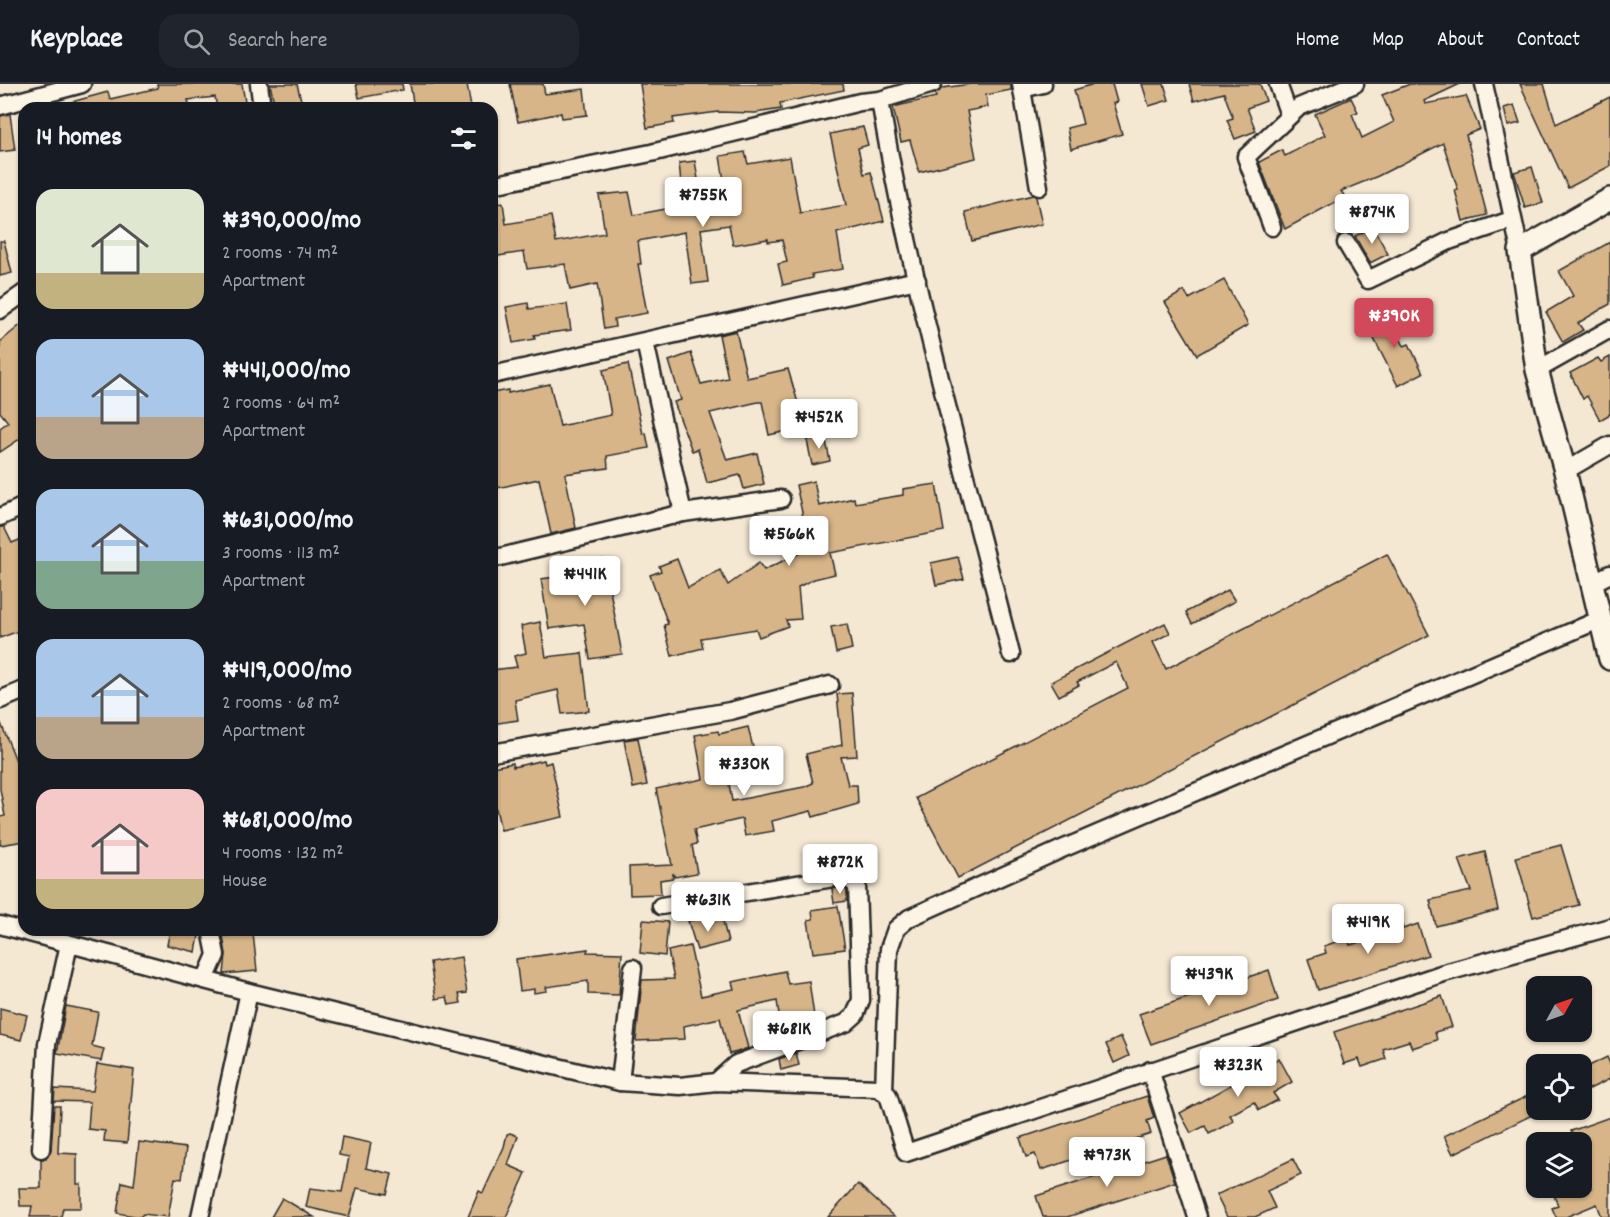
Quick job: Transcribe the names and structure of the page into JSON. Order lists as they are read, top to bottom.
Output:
{
  "north": "top right",
  "page": {
    "header": "Keyplace",
    "search": "Search here",
    "nav": [
      "Home",
      "Map",
      "About",
      "Contact"
    ],
    "heading": "14 homes",
    "list": [
      {
        "name": "₦390,000/mo",
        "note": "2 rooms · 74 m² · Apartment"
      },
      {
        "name": "₦441,000/mo",
        "note": "2 rooms · 64 m² · Apartment"
      },
      {
        "name": "₦631,000/mo",
        "note": "3 rooms · 113 m² · Apartment"
      },
      {
        "name": "₦419,000/mo",
        "note": "2 rooms · 68 m² · Apartment"
      },
      {
        "name": "₦681,000/mo",
        "note": "4 rooms · 132 m² · House"
      }
    ],
    "price": [
      "₦755K",
      "₦874K",
      "₦390K",
      "₦452K",
      "₦566K",
      "₦441K",
      "₦330K",
      "₦872K",
      "₦631K",
      "₦419K",
      "₦439K",
      "₦681K",
      "₦323K",
      "₦973K"
    ]
  }
}
